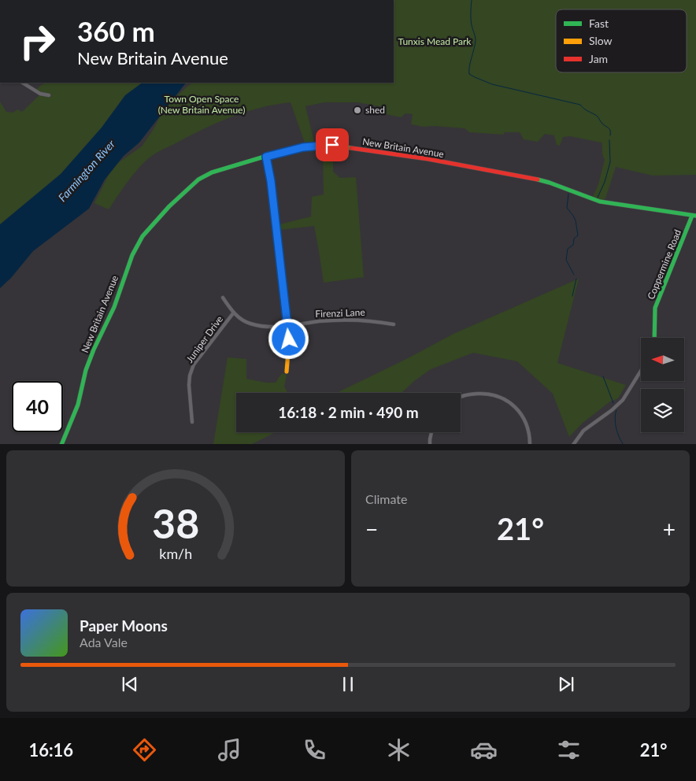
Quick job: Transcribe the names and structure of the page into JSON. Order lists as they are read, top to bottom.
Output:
{
  "streets": {
    "street": [
      "New Britain Avenue",
      "Coppermine Road",
      "Firenzi Lane",
      "Juniper Drive"
    ]
  },
  "crossings": [
    ["New Britain Avenue", "Coppermine Road"],
    ["Firenzi Lane", "Juniper Drive"]
  ],
  "water": ["Farmington River"],
  "parks": ["Tunxis Mead Park", "Town Open Space (New Britain Avenue)"],
  "places": ["shed"],
  "legend": ["Fast", "Slow", "Jam"],
  "north": "left",
  "page": {
    "turn": ["360 m", "New Britain Avenue"],
    "limit": "40",
    "trip": "16:18 · 2 min · 490 m",
    "tile": "Climate",
    "heat": ["−", "21°", "+"],
    "song": ["Paper Moons", "Ada Vale"],
    "tabs": ["16:16", "21°"],
    "gauge": ["38", "km/h"]
  }
}
